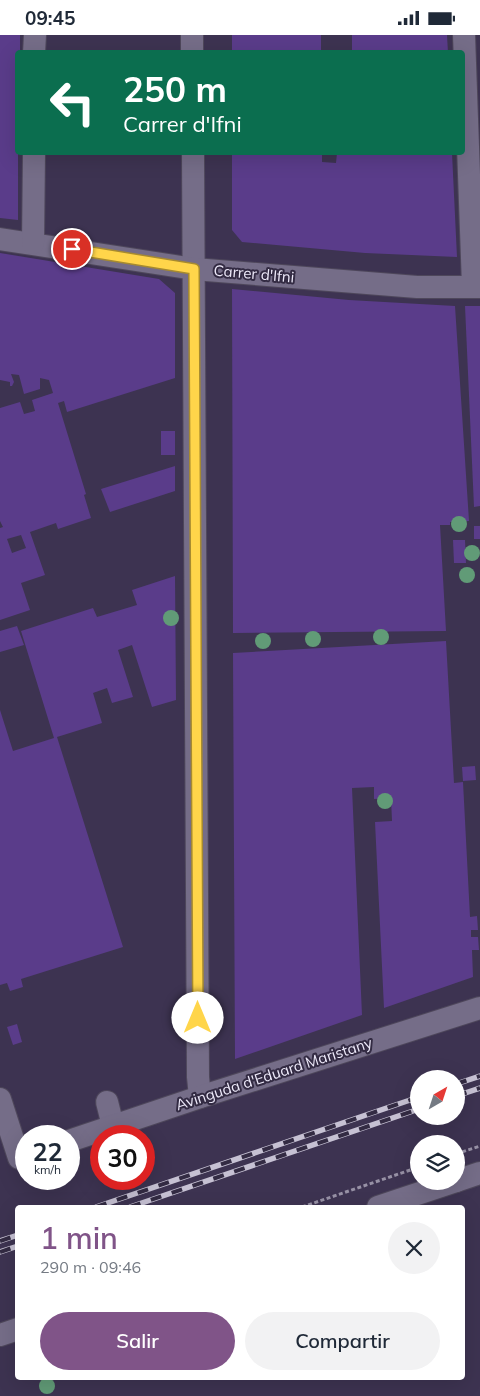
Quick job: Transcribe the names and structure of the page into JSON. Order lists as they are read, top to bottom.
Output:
{
  "streets": {
    "street": ["Carrer d'Ifni", "Avinguda d'Eduard Maristany"]
  },
  "north": "top right",
  "page": {
    "status": "09:45",
    "turn": ["250 m", "Carrer d'Ifni"],
    "speed": "22 km/h",
    "limit": "30",
    "heading": ["1 min", "290 m · 09:46"],
    "buttons": ["Salir", "Compartir"]
  }
}
